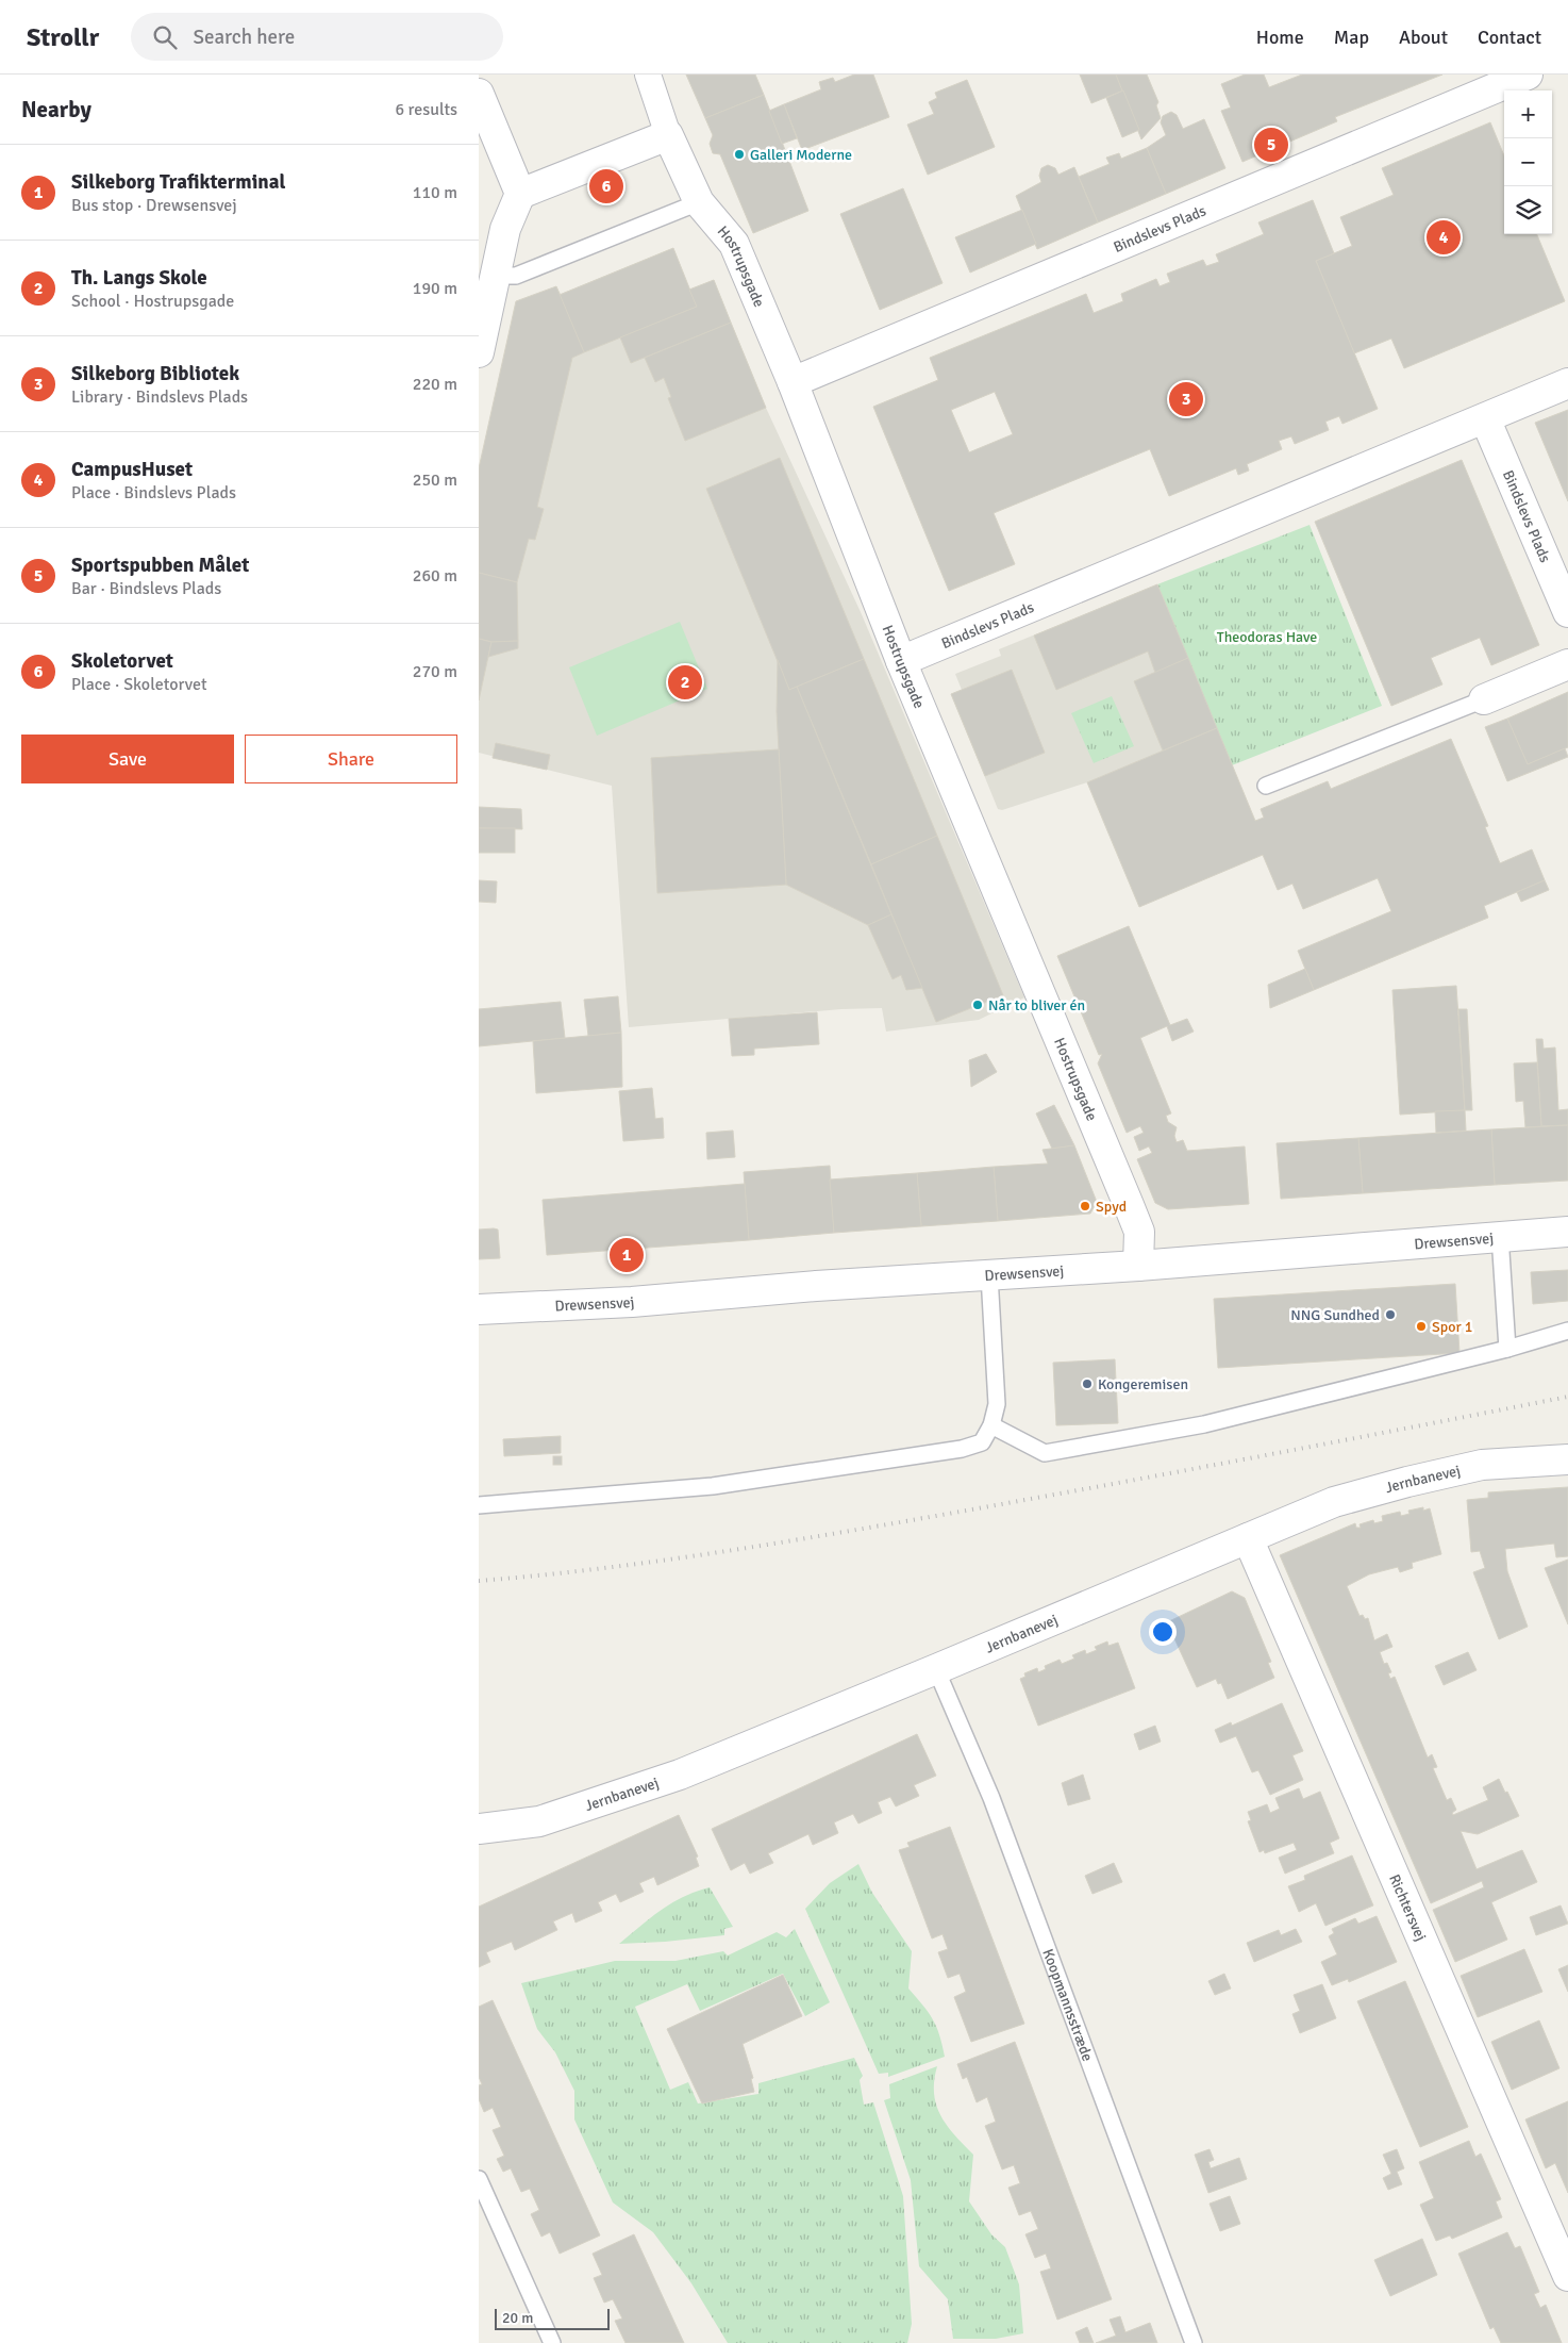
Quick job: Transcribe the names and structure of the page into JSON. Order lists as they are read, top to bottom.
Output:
{
  "streets": {
    "street": [
      "Bindslevs Plads",
      "Hostrupsgade",
      "Drewsensvej",
      "Jernbanevej",
      "Richtersvej"
    ],
    "lane": ["Koopmannsstræde"]
  },
  "crossings": [
    ["Bindslevs Plads", "Hostrupsgade"],
    ["Hostrupsgade", "Drewsensvej"],
    ["Jernbanevej", "Richtersvej"],
    ["Jernbanevej", "Koopmannsstræde"]
  ],
  "parks": ["Theodoras Have"],
  "places": [
    "Galleri Moderne",
    "Når to bliver én",
    "Spyd",
    "NNG Sundhed",
    "Spor 1",
    "Kongeremisen"
  ],
  "scale_bar": "20 m",
  "page": {
    "header": "Strollr",
    "search": "Search here",
    "nav": [
      "Home",
      "Map",
      "About",
      "Contact"
    ],
    "heading": ["Nearby", "6 results"],
    "map_buttons": ["+", "−"],
    "pins": [
      "5",
      "6",
      "4",
      "3",
      "2",
      "1"
    ],
    "list": [
      {
        "mark": "1",
        "name": "Silkeborg Trafikterminal",
        "note": "Bus stop · Drewsensvej",
        "value": "110 m"
      },
      {
        "mark": "2",
        "name": "Th. Langs Skole",
        "note": "School · Hostrupsgade",
        "value": "190 m"
      },
      {
        "mark": "3",
        "name": "Silkeborg Bibliotek",
        "note": "Library · Bindslevs Plads",
        "value": "220 m"
      },
      {
        "mark": "4",
        "name": "CampusHuset",
        "note": "Place · Bindslevs Plads",
        "value": "250 m"
      },
      {
        "mark": "5",
        "name": "Sportspubben Målet",
        "note": "Bar · Bindslevs Plads",
        "value": "260 m"
      },
      {
        "mark": "6",
        "name": "Skoletorvet",
        "note": "Place · Skoletorvet",
        "value": "270 m"
      }
    ],
    "buttons": ["Save", "Share"],
    "scale": "20 m"
  }
}
